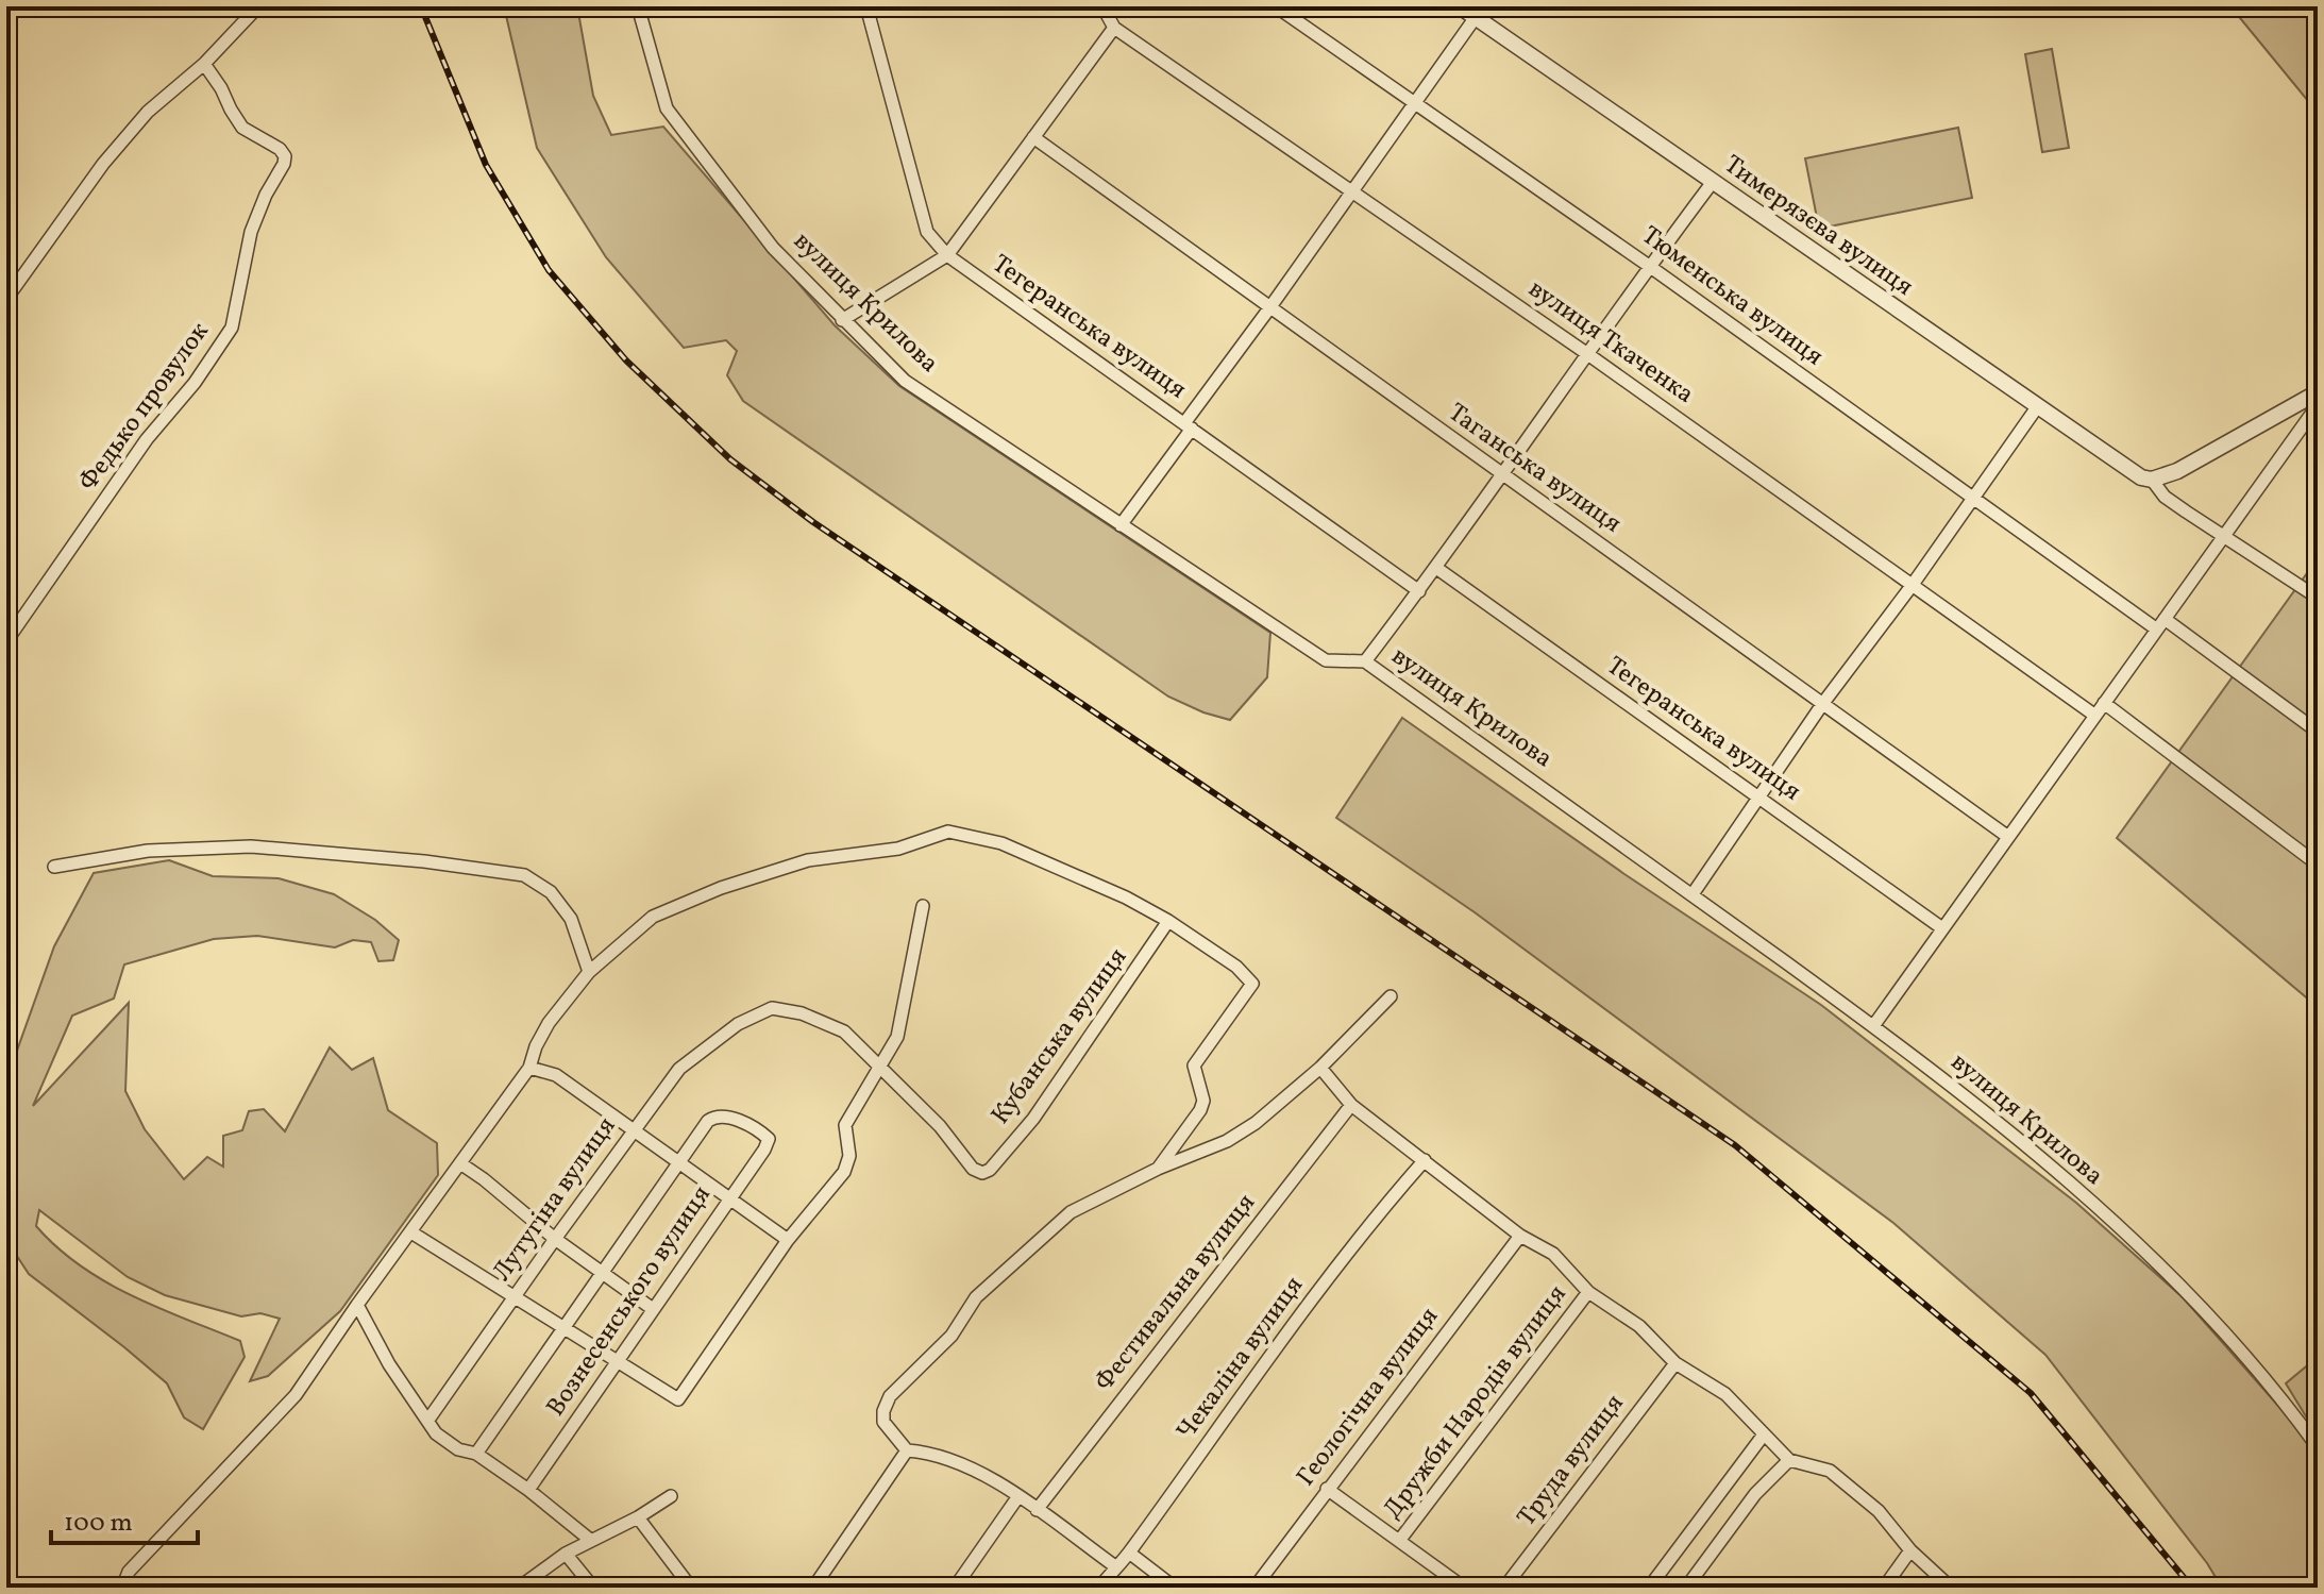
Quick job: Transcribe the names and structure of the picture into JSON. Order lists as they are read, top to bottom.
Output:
{
  "streets": {
    "street": [
      "Тимерязєва вулиця",
      "Тюменська вулиця",
      "вулиця Крилова",
      "Тегеранська вулиця",
      "вулиця Ткаченка",
      "Федько провулок",
      "Таганська вулиця",
      "Кубанська вулиця",
      "Лутугіна вулиця",
      "Фестивальна вулиця",
      "Вознесенського вулиця",
      "Чекаліна вулиця",
      "Геологічна вулиця",
      "Дружби Народів вулиця",
      "Труда вулиця"
    ]
  },
  "crossings": [
    ["Кубанська вулиця", "Лутугіна вулиця"]
  ],
  "scale_bar": "100 m"
}
